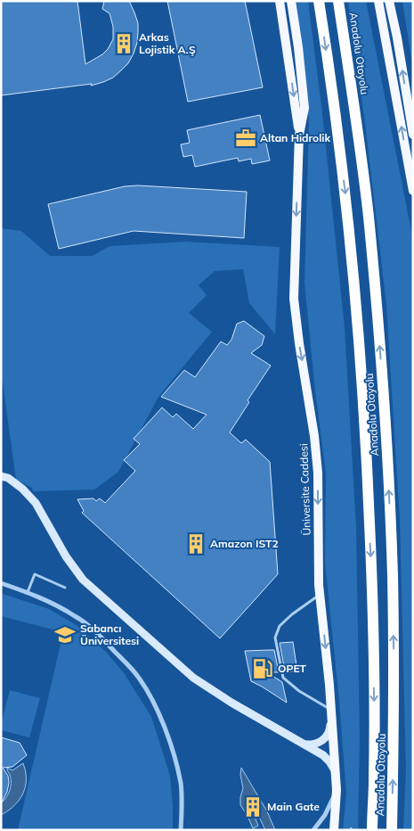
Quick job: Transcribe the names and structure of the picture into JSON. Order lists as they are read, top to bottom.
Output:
{
  "streets": {
    "highway": ["Anadolu Otoyolu"],
    "main road": ["Üniversite Caddesi"]
  },
  "one_way": ["Üniversite Caddesi"],
  "places": {
    "building": ["Arkas Lojistik A.Ş", "Amazon IST2", "Main Gate"],
    "office": ["Altan Hidrolik"],
    "school or university": ["Sabancı Üniversitesi"],
    "fuel station": ["OPET"]
  }
}
